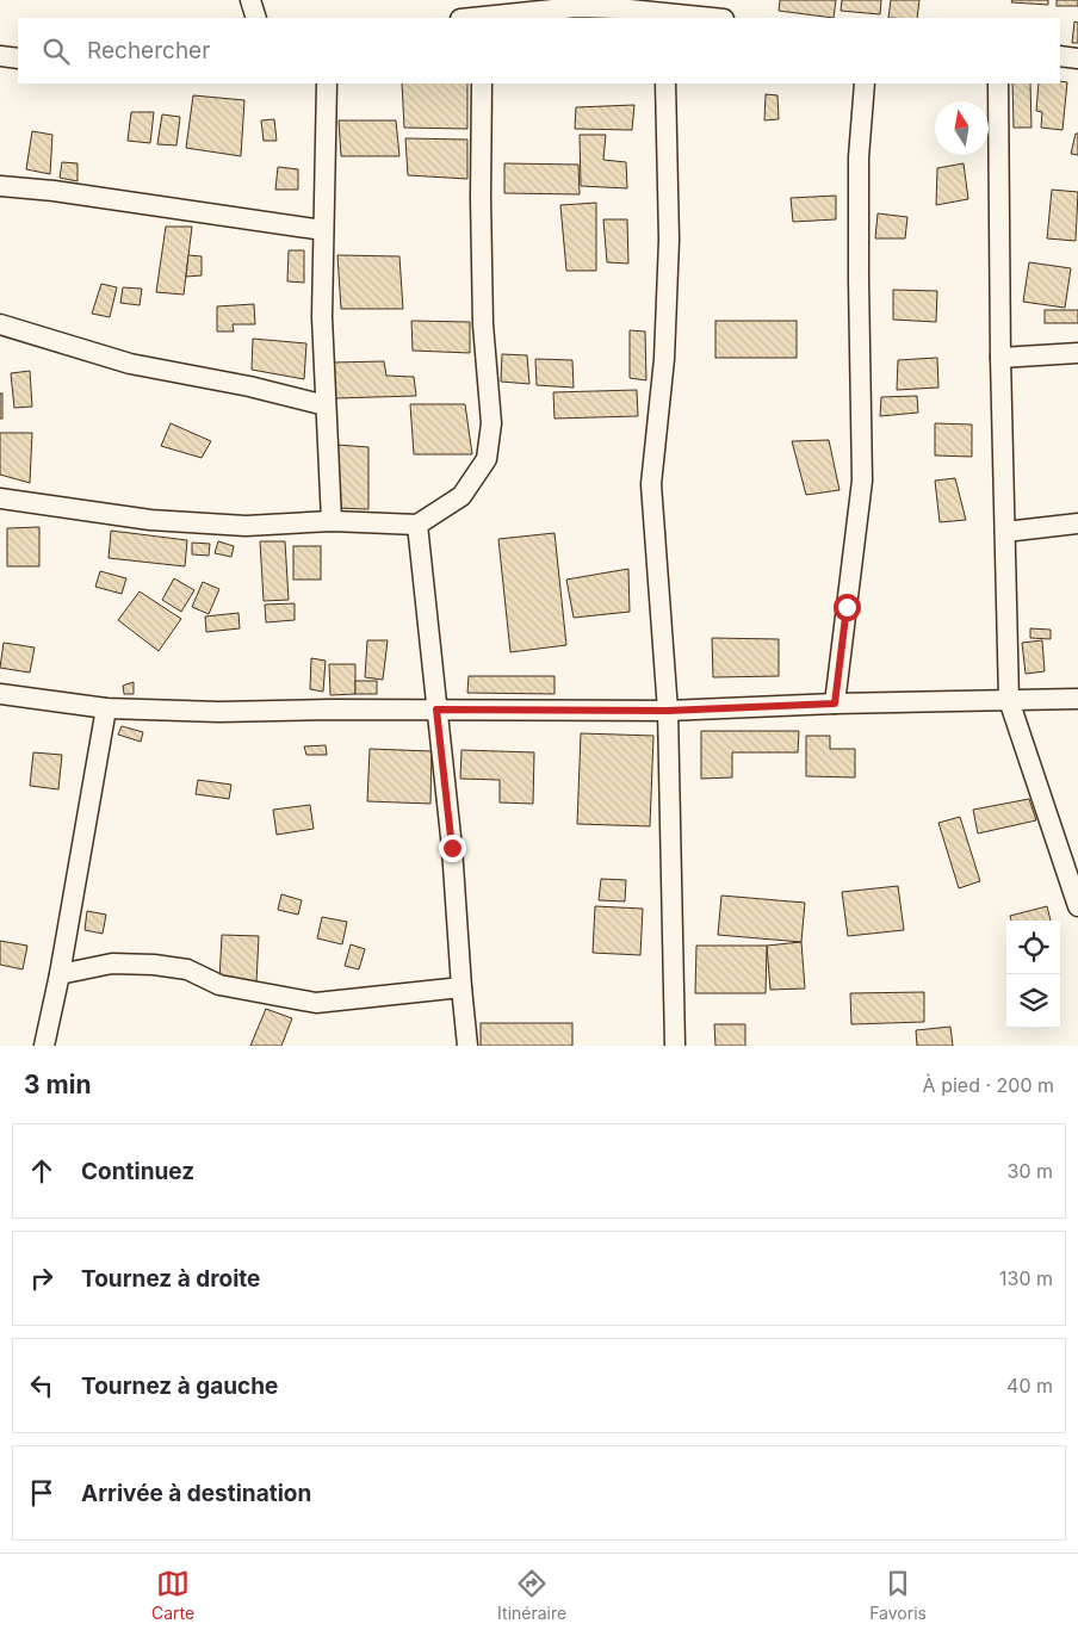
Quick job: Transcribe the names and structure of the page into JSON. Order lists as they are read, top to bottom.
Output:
{
  "north": "top",
  "page": {
    "search": "Rechercher",
    "heading": ["3 min", "À pied · 200 m"],
    "list": [
      ["Continuez", "30 m"],
      ["Tournez à droite", "130 m"],
      ["Tournez à gauche", "40 m"],
      "Arrivée à destination"
    ],
    "nav": ["Carte", "Itinéraire", "Favoris"]
  }
}
